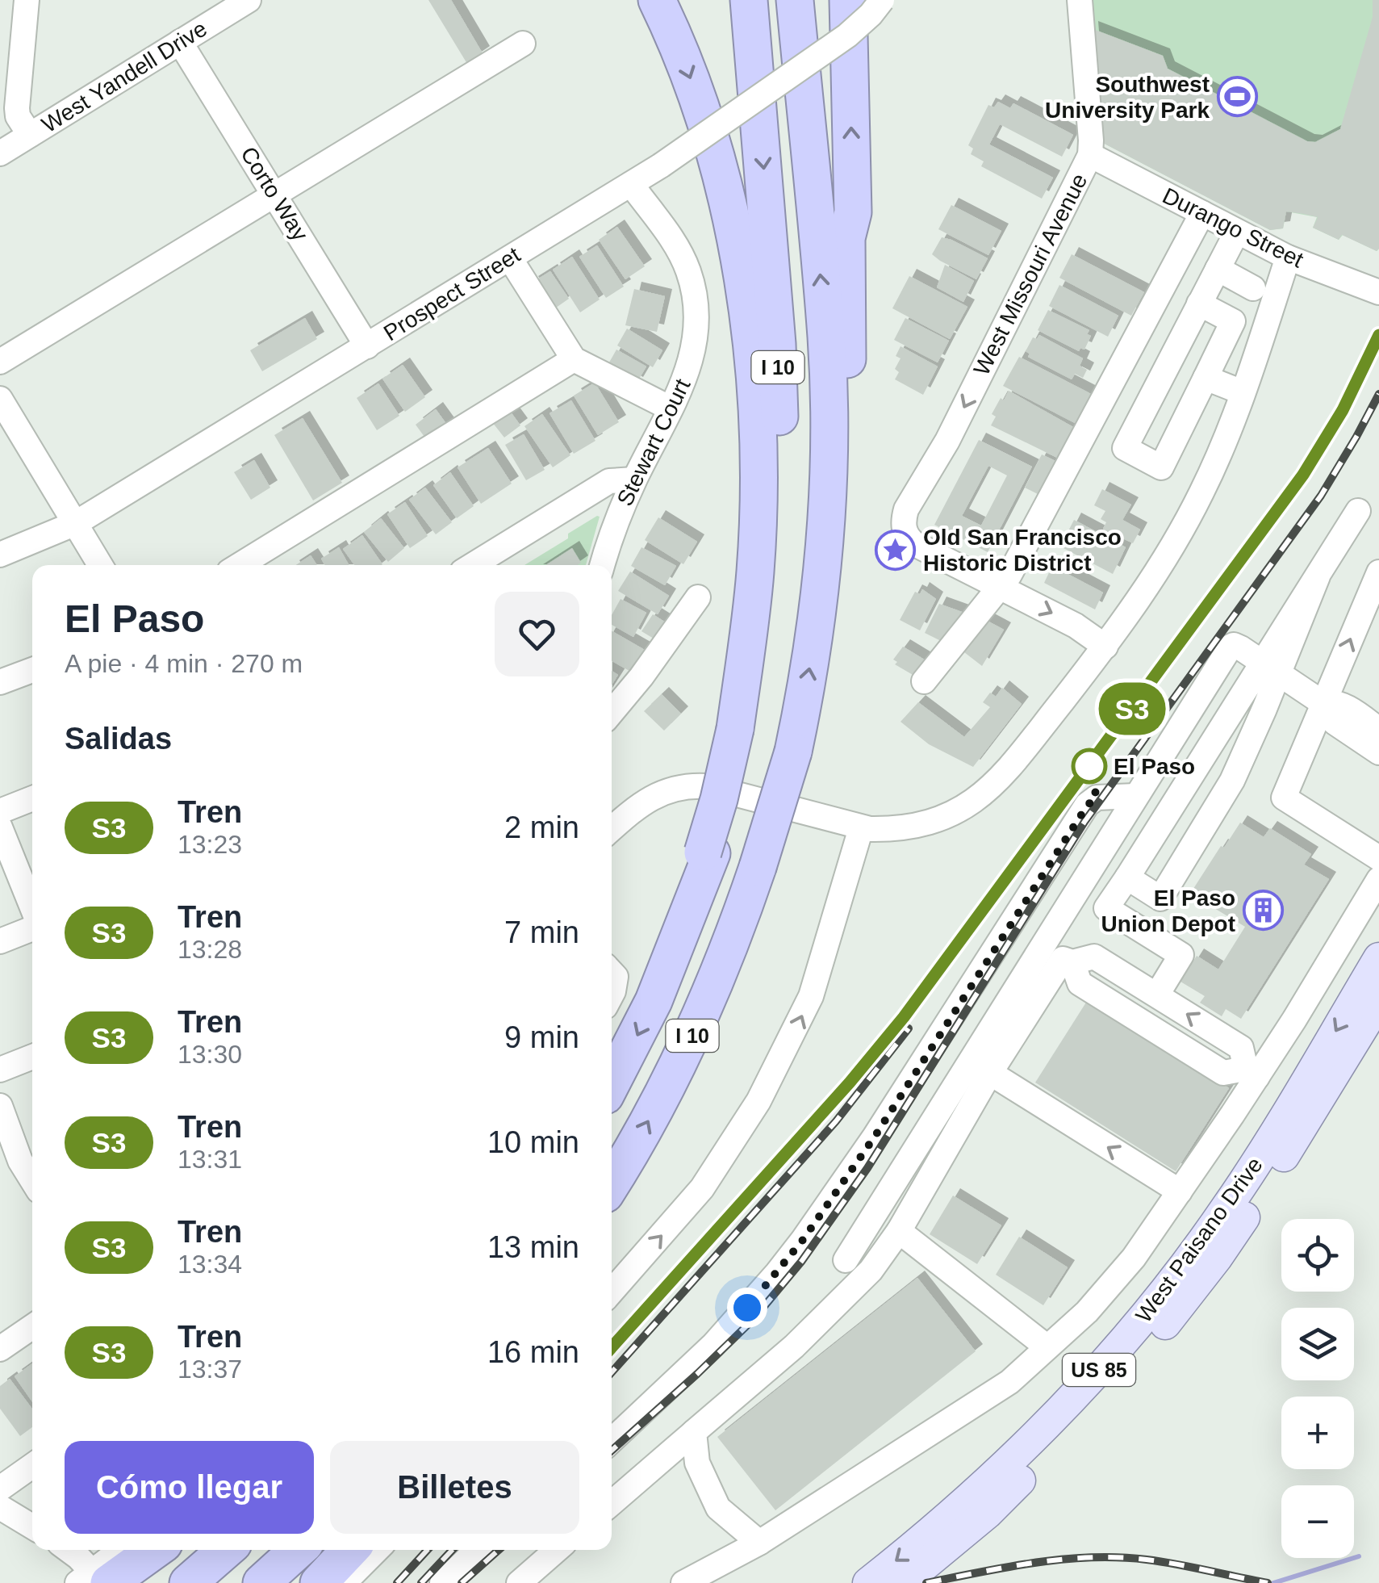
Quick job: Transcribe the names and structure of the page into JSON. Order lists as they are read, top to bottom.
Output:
{
  "streets": {
    "highway": ["I 10"],
    "main road": ["West Paisano Drive", "US 85"],
    "street": [
      "West Yandell Drive",
      "Corto Way",
      "Durango Street",
      "West Missouri Avenue",
      "Prospect Street",
      "Stewart Court"
    ]
  },
  "crossings": [
    ["West Yandell Drive", "Corto Way"],
    ["Corto Way", "Prospect Street"],
    ["Durango Street", "West Missouri Avenue"],
    ["Prospect Street", "Stewart Court"]
  ],
  "places": {
    "sports": ["Southwest University Park"],
    "place": ["Old San Francisco Historic District"],
    "other": ["El Paso"],
    "building": ["El Paso Union Depot"]
  },
  "page": {
    "on_map": "S3",
    "heading": [
      ["El Paso", "A pie · 4 min · 270 m"],
      "Salidas"
    ],
    "list": [
      {
        "mark": "S3",
        "name": "Tren",
        "note": "13:23",
        "value": "2 min"
      },
      {
        "mark": "S3",
        "name": "Tren",
        "note": "13:28",
        "value": "7 min"
      },
      {
        "mark": "S3",
        "name": "Tren",
        "note": "13:30",
        "value": "9 min"
      },
      {
        "mark": "S3",
        "name": "Tren",
        "note": "13:31",
        "value": "10 min"
      },
      {
        "mark": "S3",
        "name": "Tren",
        "note": "13:34",
        "value": "13 min"
      },
      {
        "mark": "S3",
        "name": "Tren",
        "note": "13:37",
        "value": "16 min"
      }
    ],
    "map_buttons": ["+", "−"],
    "buttons": ["Cómo llegar", "Billetes"]
  }
}
